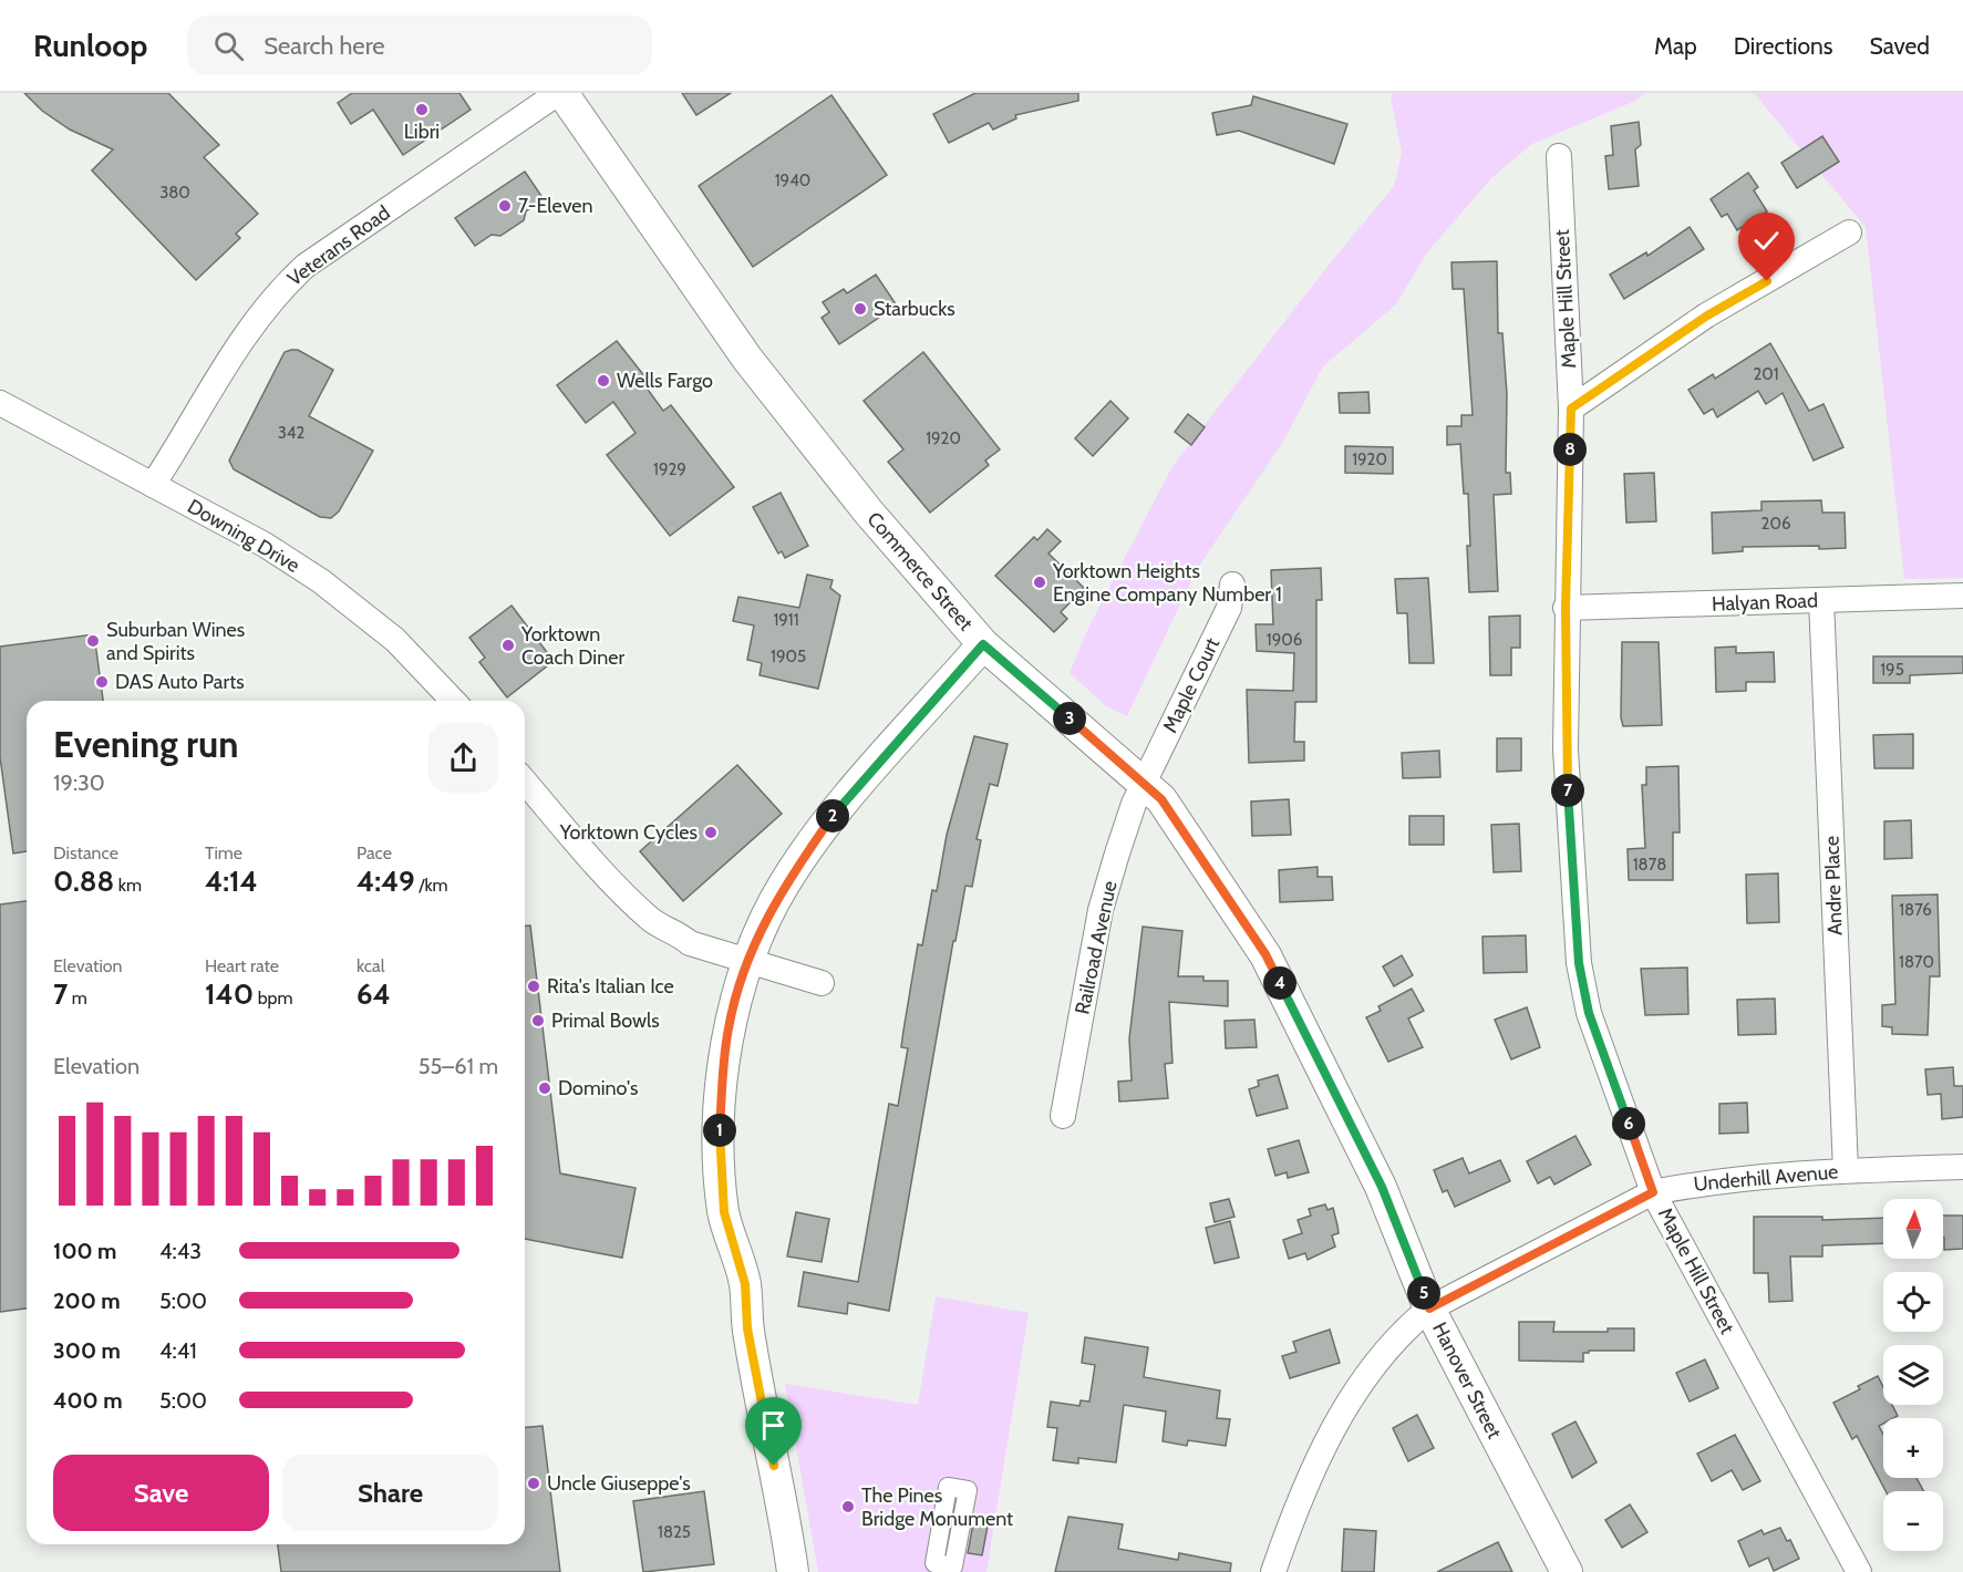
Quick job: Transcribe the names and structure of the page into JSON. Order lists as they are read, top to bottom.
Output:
{
  "streets": {
    "street": [
      "Veterans Road",
      "Maple Hill Street",
      "Downing Drive",
      "Commerce Street",
      "Halyan Road",
      "Maple Court",
      "Andre Place",
      "Railroad Avenue",
      "Underhill Avenue",
      "Hanover Street"
    ]
  },
  "crossings": [
    ["Veterans Road", "Downing Drive"],
    ["Veterans Road", "Commerce Street"],
    ["Maple Hill Street", "Halyan Road"],
    ["Maple Hill Street", "Underhill Avenue"],
    ["Commerce Street", "Hanover Street"],
    ["Halyan Road", "Andre Place"],
    ["Maple Court", "Railroad Avenue"],
    ["Maple Court", "Hanover Street"],
    ["Andre Place", "Underhill Avenue"],
    ["Railroad Avenue", "Hanover Street"],
    ["Underhill Avenue", "Hanover Street"]
  ],
  "places": [
    "Libri",
    "7-Eleven",
    "Starbucks",
    "Wells Fargo",
    "Yorktown Heights Engine Company Number 1",
    "Suburban Wines and Spirits",
    "Yorktown Coach Diner",
    "DAS Auto Parts",
    "Yorktown Cycles",
    "Rita's Italian Ice",
    "Primal Bowls",
    "Domino's",
    "Uncle Giuseppe's",
    "The Pines Bridge Monument"
  ],
  "house_numbers": [
    "1940",
    "380",
    "201",
    "342",
    "1920",
    "1920",
    "1929",
    "206",
    "1911",
    "1906",
    "1905",
    "195",
    "1878",
    "1876",
    "1870",
    "1825"
  ],
  "north": "top",
  "page": {
    "header": "Runloop",
    "search": "Search here",
    "nav": ["Map", "Directions", "Saved"],
    "pins": [
      "8",
      "3",
      "7",
      "2",
      "4",
      "6",
      "1",
      "5"
    ],
    "heading": ["Evening run", "19:30"],
    "stats": [
      ["Distance", "0.88 km"],
      ["Time", "4:14"],
      ["Pace", "4:49 /km"],
      ["Elevation", "7 m"],
      ["Heart rate", "140 bpm"],
      ["kcal", "64"]
    ],
    "chart": ["Elevation", "55–61 m"],
    "map_buttons": ["+", "−"],
    "list": [
      {
        "name": "100 m",
        "note": "4:43"
      },
      {
        "name": "200 m",
        "note": "5:00"
      },
      {
        "name": "300 m",
        "note": "4:41"
      },
      {
        "name": "400 m",
        "note": "5:00"
      }
    ],
    "buttons": ["Save", "Share"]
  }
}
